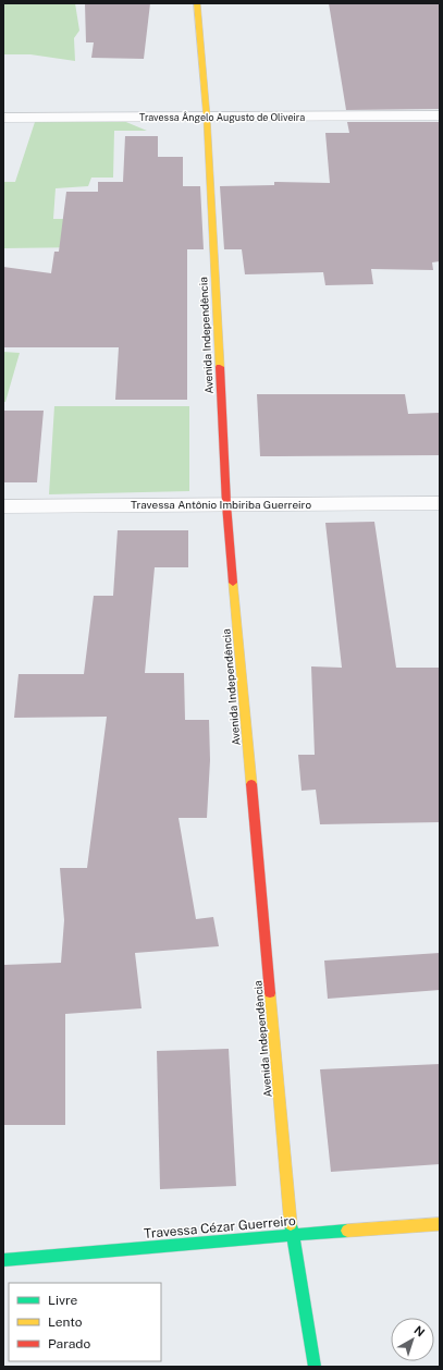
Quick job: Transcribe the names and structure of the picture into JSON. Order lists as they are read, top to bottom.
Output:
{
  "streets": {
    "street": [
      "Travessa Ângelo Augusto de Oliveira",
      "Avenida Independência",
      "Travessa Antônio Imbiriba Guerreiro",
      "Travessa Cézar Guerreiro"
    ]
  },
  "crossings": [
    ["Travessa Ângelo Augusto de Oliveira", "Avenida Independência"],
    ["Avenida Independência", "Travessa Antônio Imbiriba Guerreiro"],
    ["Avenida Independência", "Travessa Cézar Guerreiro"]
  ],
  "legend": ["Livre", "Lento", "Parado"],
  "north": "top right"
}
